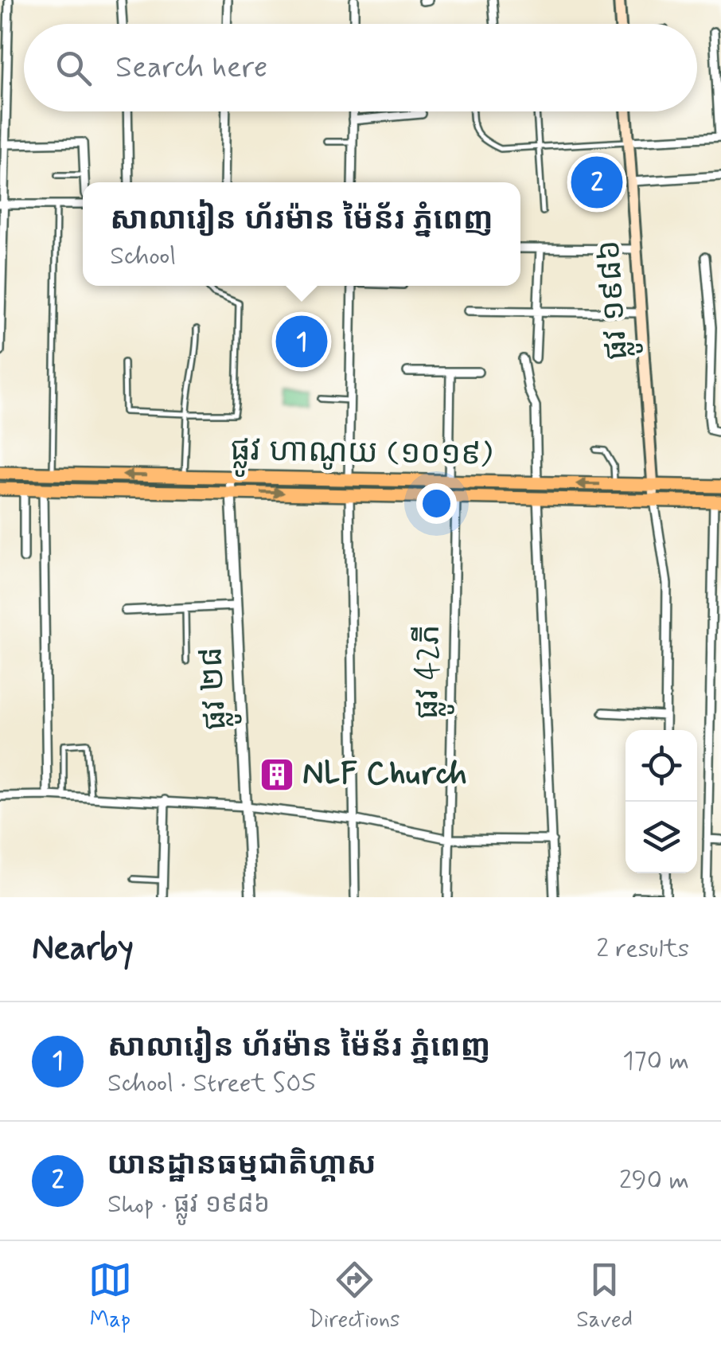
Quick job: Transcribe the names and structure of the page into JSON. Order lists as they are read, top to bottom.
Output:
{
  "streets": {
    "main road": ["ផ្លូវ ១៩៨៦", "ផ្លូវ ហាណូយ (១០១៩)"],
    "street": ["ផ្លូវ 42ភី", "ផ្លូវ ២៨"]
  },
  "crossings": [
    ["ផ្លូវ ១៩៨៦", "ផ្លូវ ហាណូយ (១០១៩)"],
    ["ផ្លូវ ហាណូយ (១០១៩)", "ផ្លូវ 42ភី"],
    ["ផ្លូវ ហាណូយ (១០១៩)", "ផ្លូវ ២៨"]
  ],
  "places": {
    "building": ["NLF Church"]
  },
  "page": {
    "search": "Search here",
    "pins": ["2", "1"],
    "popup": ["សាលារៀន ហ័រម៉ាន ម៉ៃន័រ ភ្នំពេញ", "School"],
    "heading": ["Nearby", "2 results"],
    "list": [
      {
        "mark": "1",
        "name": "សាលារៀន ហ័រម៉ាន ម៉ៃន័រ ភ្នំពេញ",
        "note": "School · Street SOS",
        "value": "170 m"
      },
      {
        "mark": "2",
        "name": "យានដ្ឋានធម្មជាតិហ្គាស",
        "note": "Shop · ផ្លូវ ១៩៨៦",
        "value": "290 m"
      }
    ],
    "nav": ["Map", "Directions", "Saved"]
  }
}
